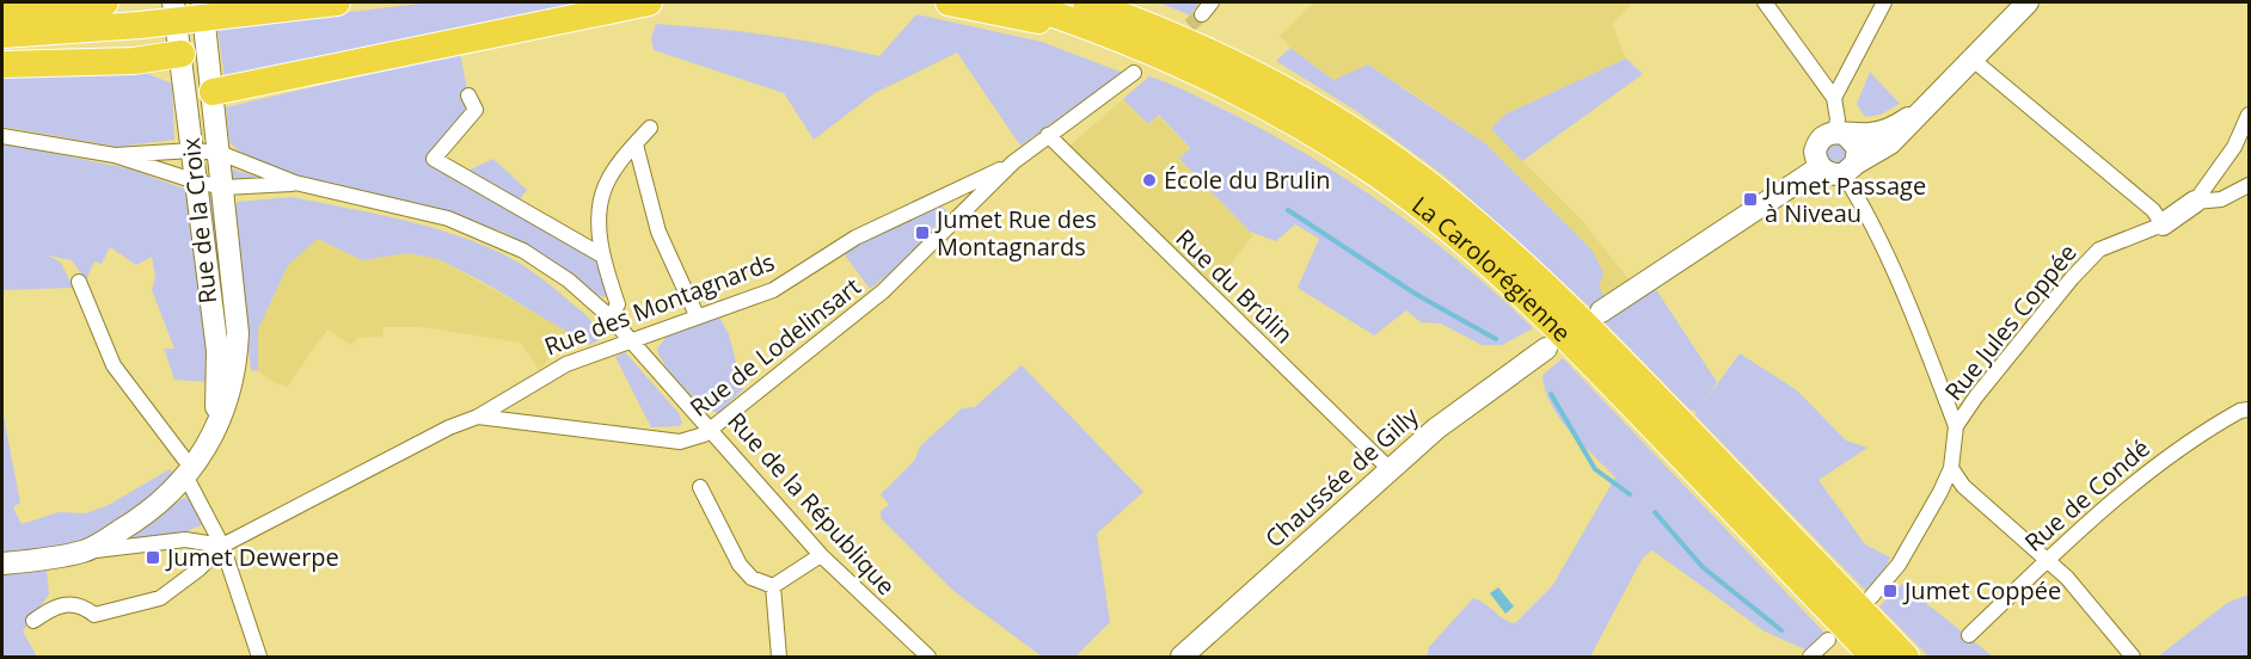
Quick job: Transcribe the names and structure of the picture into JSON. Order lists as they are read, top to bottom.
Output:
{
  "streets": {
    "highway": ["La Carolorégienne"],
    "street": [
      "Rue de la Croix",
      "Rue du Brûlin",
      "Rue des Montagnards",
      "Rue Jules Coppée",
      "Rue de Lodelinsart",
      "Chaussée de Gilly",
      "Rue de Condé",
      "Rue de la République"
    ]
  },
  "crossings": [
    ["Rue de la Croix", "Rue de Lodelinsart"],
    ["Rue de la Croix", "Rue de la République"],
    ["Rue du Brûlin", "Rue de Lodelinsart"],
    ["Rue du Brûlin", "Chaussée de Gilly"],
    ["Rue des Montagnards", "Rue de Lodelinsart"],
    ["Rue des Montagnards", "Rue de la République"],
    ["Rue de Lodelinsart", "Rue de la République"]
  ],
  "places": {
    "other": ["École du Brulin"],
    "transit": [
      "Jumet Passage à Niveau",
      "Jumet Rue des Montagnards",
      "Jumet Dewerpe",
      "Jumet Coppée"
    ]
  }
}
